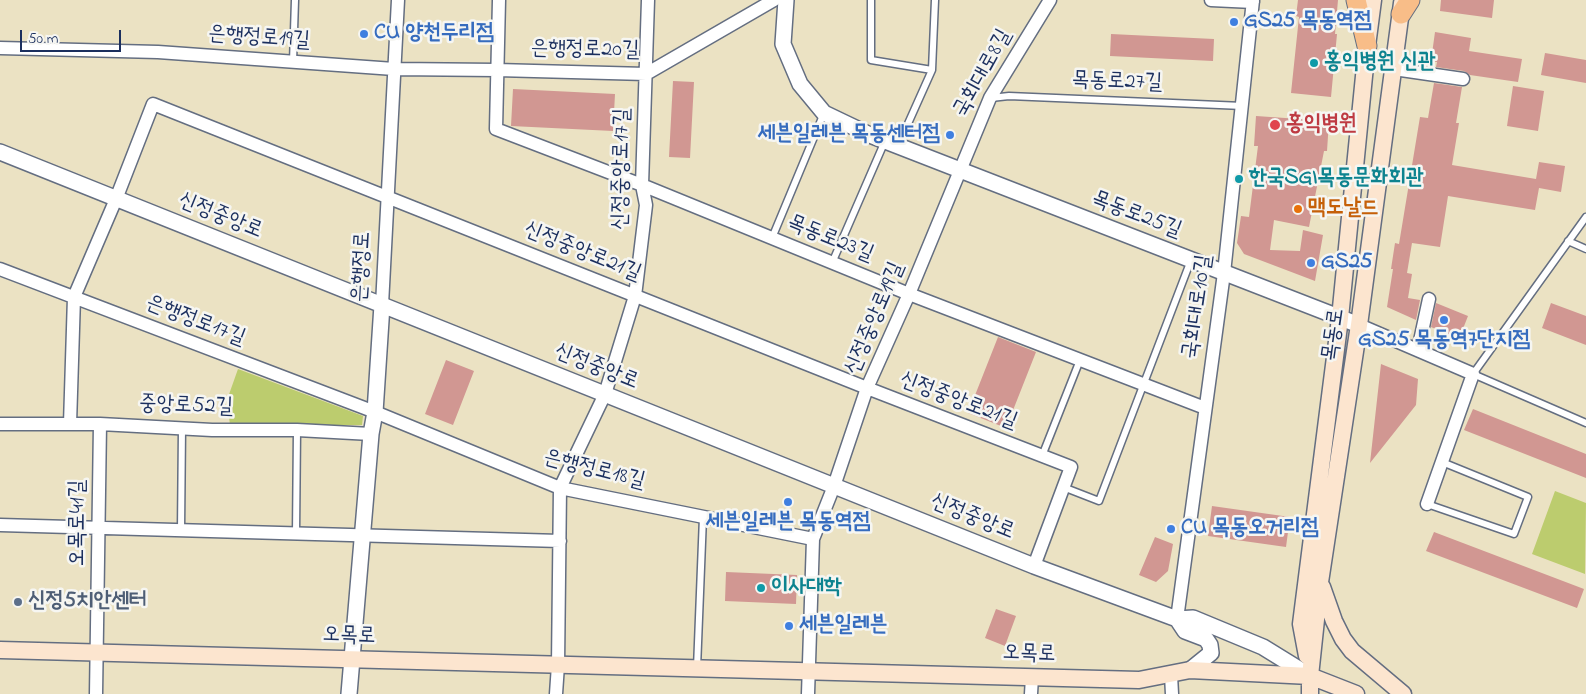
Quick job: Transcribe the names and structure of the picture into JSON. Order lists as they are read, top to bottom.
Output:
{
  "streets": {
    "main road": ["목동로", "오목로"],
    "street": [
      "은행정로19길",
      "은행정로20길",
      "국회대로8길",
      "신정중앙로17길",
      "목동로25길",
      "신정중앙로",
      "목동로23길",
      "신정중앙로21길",
      "은행정로",
      "국회대로10길",
      "신정중앙로19길",
      "은행정로17길",
      "중앙로52길",
      "은행정로18길",
      "오목로41길"
    ],
    "lane": ["목동로27길"]
  },
  "crossings": [
    ["은행정로19길", "은행정로20길"],
    ["은행정로19길", "은행정로"],
    ["은행정로20길", "신정중앙로17길"],
    ["은행정로20길", "목동로23길"],
    ["은행정로20길", "은행정로"],
    ["국회대로8길", "목동로27길"],
    ["국회대로8길", "목동로25길"],
    ["국회대로8길", "신정중앙로19길"],
    ["목동로27길", "국회대로10길"],
    ["신정중앙로17길", "신정중앙로"],
    ["신정중앙로17길", "목동로23길"],
    ["신정중앙로17길", "신정중앙로21길"],
    ["신정중앙로17길", "은행정로18길"],
    ["목동로25길", "국회대로10길"],
    ["목동로25길", "신정중앙로19길"],
    ["목동로25길", "목동로"],
    ["신정중앙로", "신정중앙로21길"],
    ["신정중앙로", "은행정로"],
    ["신정중앙로", "국회대로10길"],
    ["신정중앙로", "신정중앙로19길"],
    ["신정중앙로", "목동로"],
    ["신정중앙로", "오목로"],
    ["목동로23길", "국회대로10길"],
    ["목동로23길", "신정중앙로19길"],
    ["신정중앙로21길", "은행정로"],
    ["신정중앙로21길", "신정중앙로19길"],
    ["은행정로", "은행정로17길"],
    ["은행정로", "중앙로52길"],
    ["은행정로", "은행정로18길"],
    ["은행정로", "오목로"],
    ["신정중앙로19길", "은행정로18길"],
    ["신정중앙로19길", "오목로"],
    ["은행정로17길", "은행정로18길"],
    ["목동로", "오목로"],
    ["중앙로52길", "오목로41길"],
    ["오목로41길", "오목로"]
  ],
  "places": [
    "GS25 목동역점",
    "CU 양천두리점",
    "홍익병원 신관",
    "홍익병원",
    "세븐일레븐 목동센터점",
    "한국SGI목동문화회관",
    "맥도날드",
    "GS25",
    "GS25 목동역7단지점",
    "세븐일레븐 목동역점",
    "CU 목동오거리점",
    "이사대학",
    "신정5치안센터",
    "세븐일레븐"
  ],
  "scale_bar": "50 m"
}
